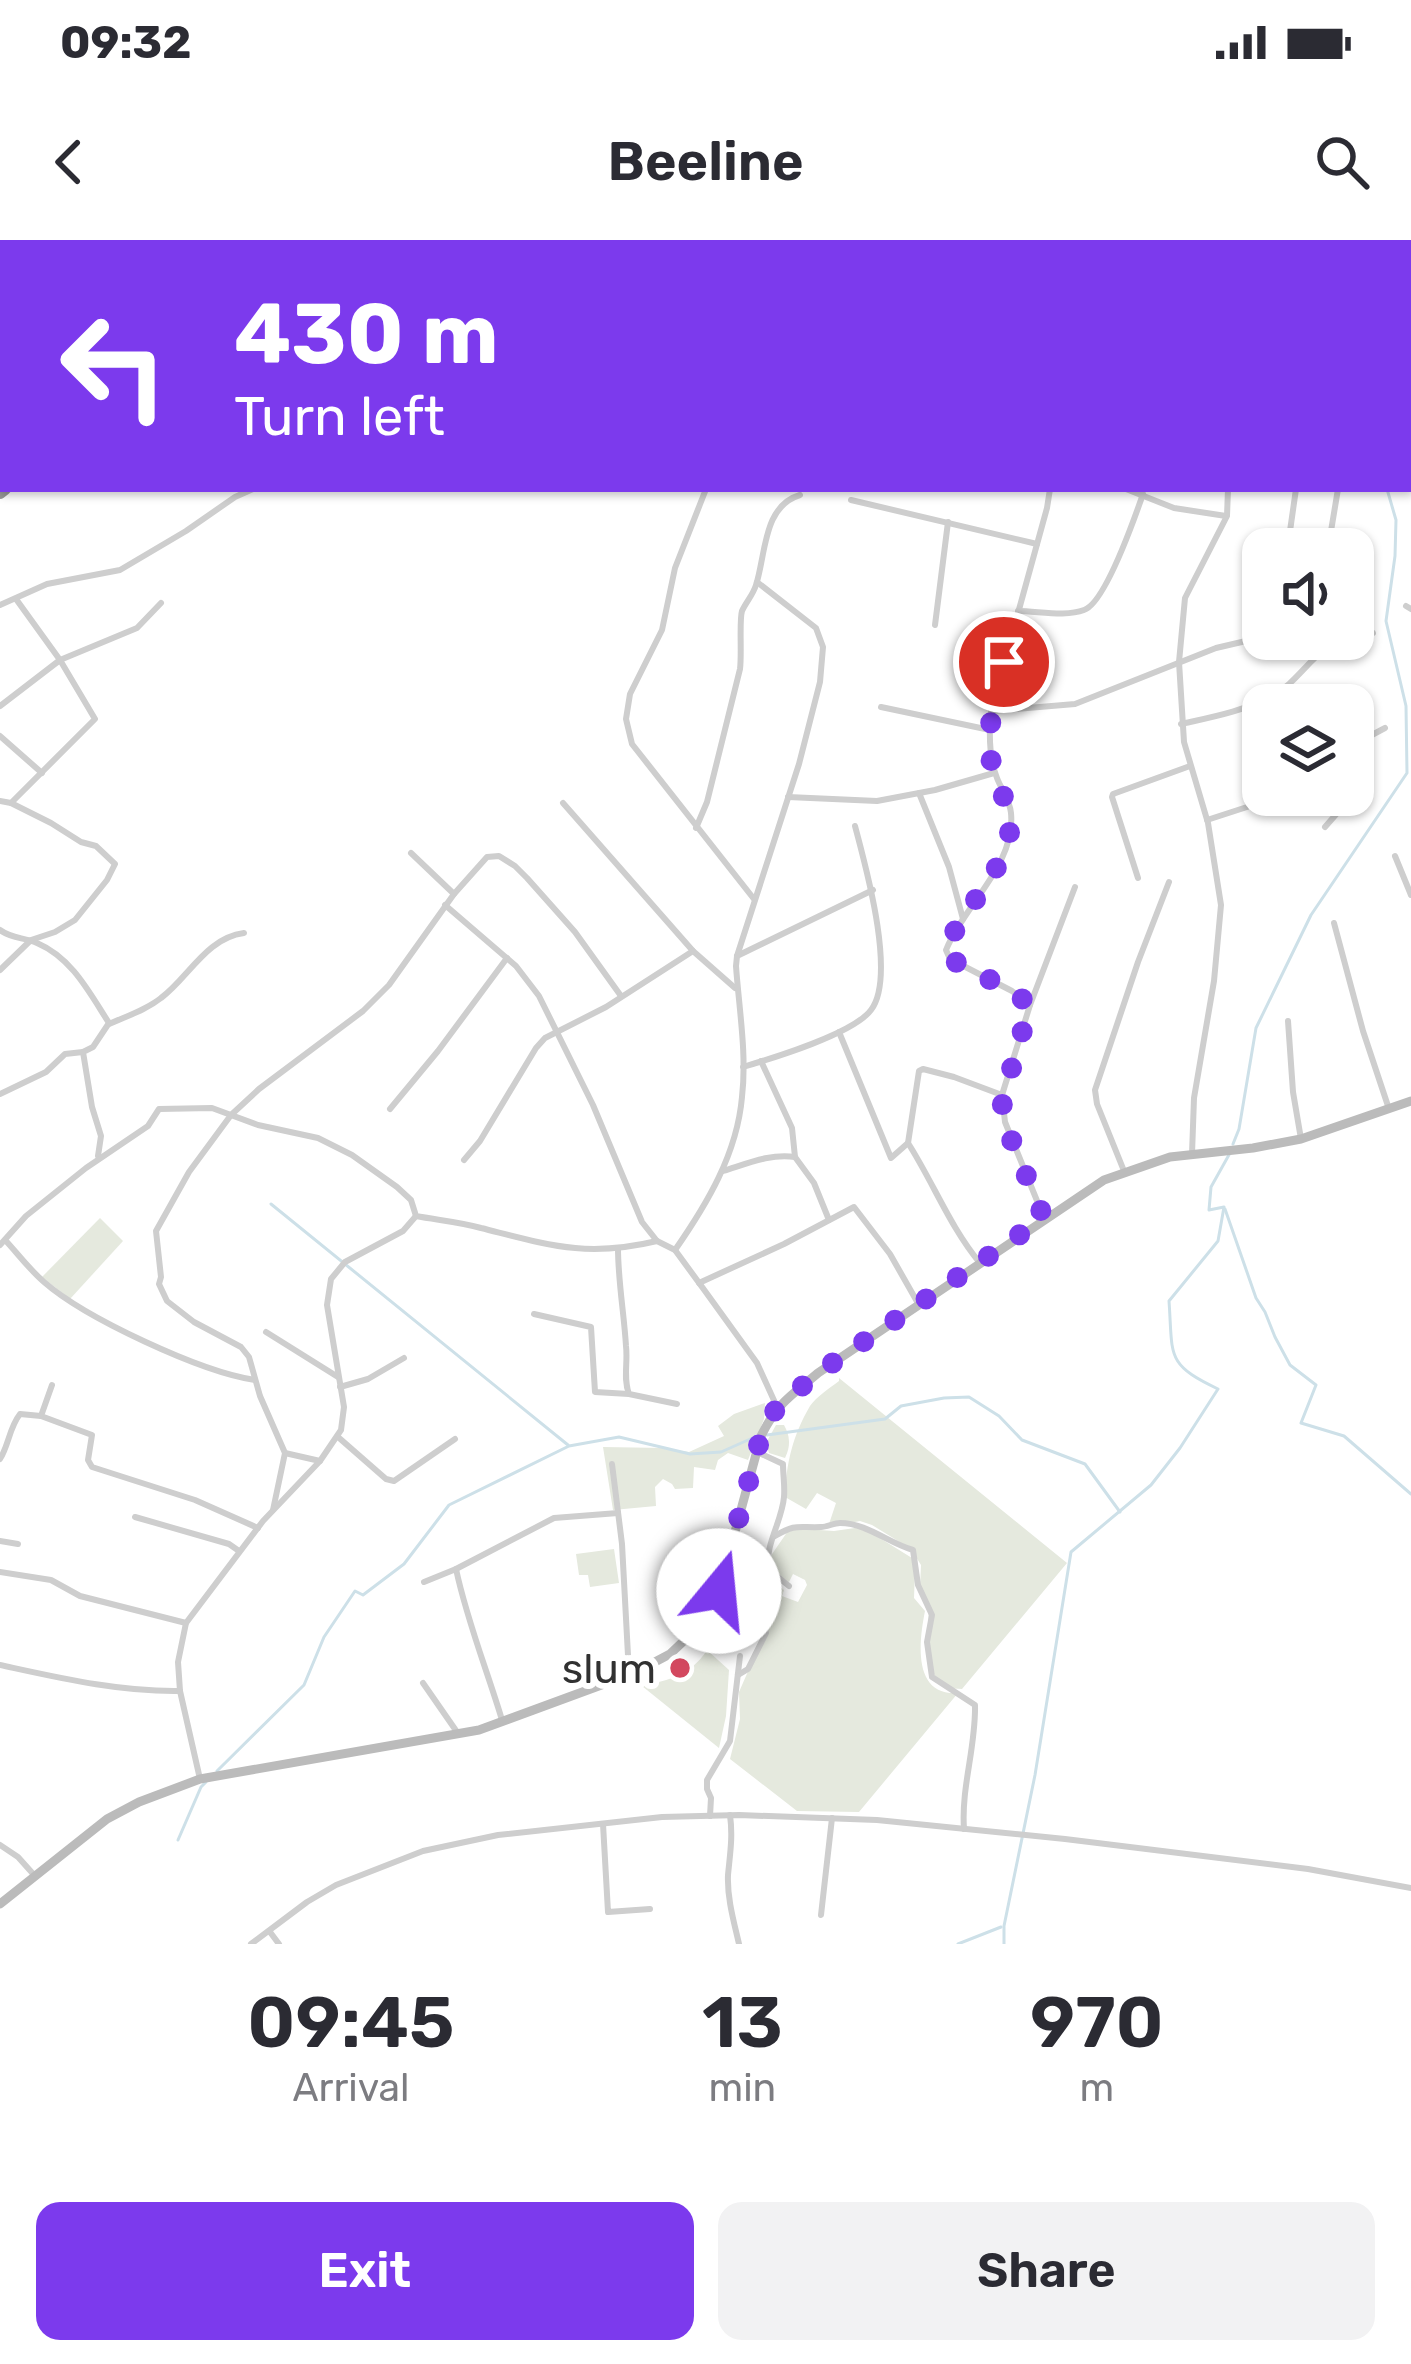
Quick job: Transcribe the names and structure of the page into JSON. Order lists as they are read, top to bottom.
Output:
{
  "places": ["slum"],
  "page": {
    "status": "09:32",
    "header": "Beeline",
    "turn": ["430 m", "Turn left"],
    "eta": [
      "09:45",
      "Arrival",
      "13",
      "min",
      "970",
      "m"
    ],
    "buttons": ["Exit", "Share"]
  }
}
